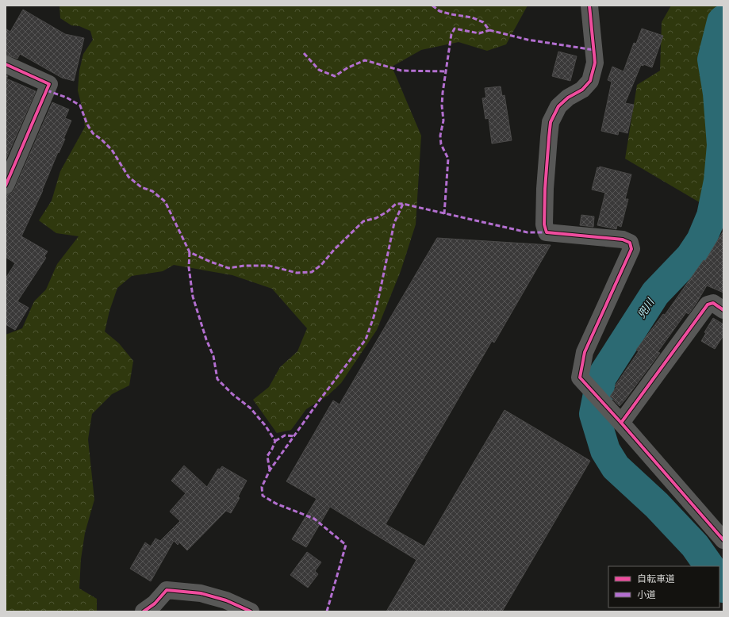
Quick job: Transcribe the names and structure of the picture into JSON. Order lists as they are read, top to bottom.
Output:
{
  "water": ["兜川"],
  "legend": ["自転車道", "小道"]
}
